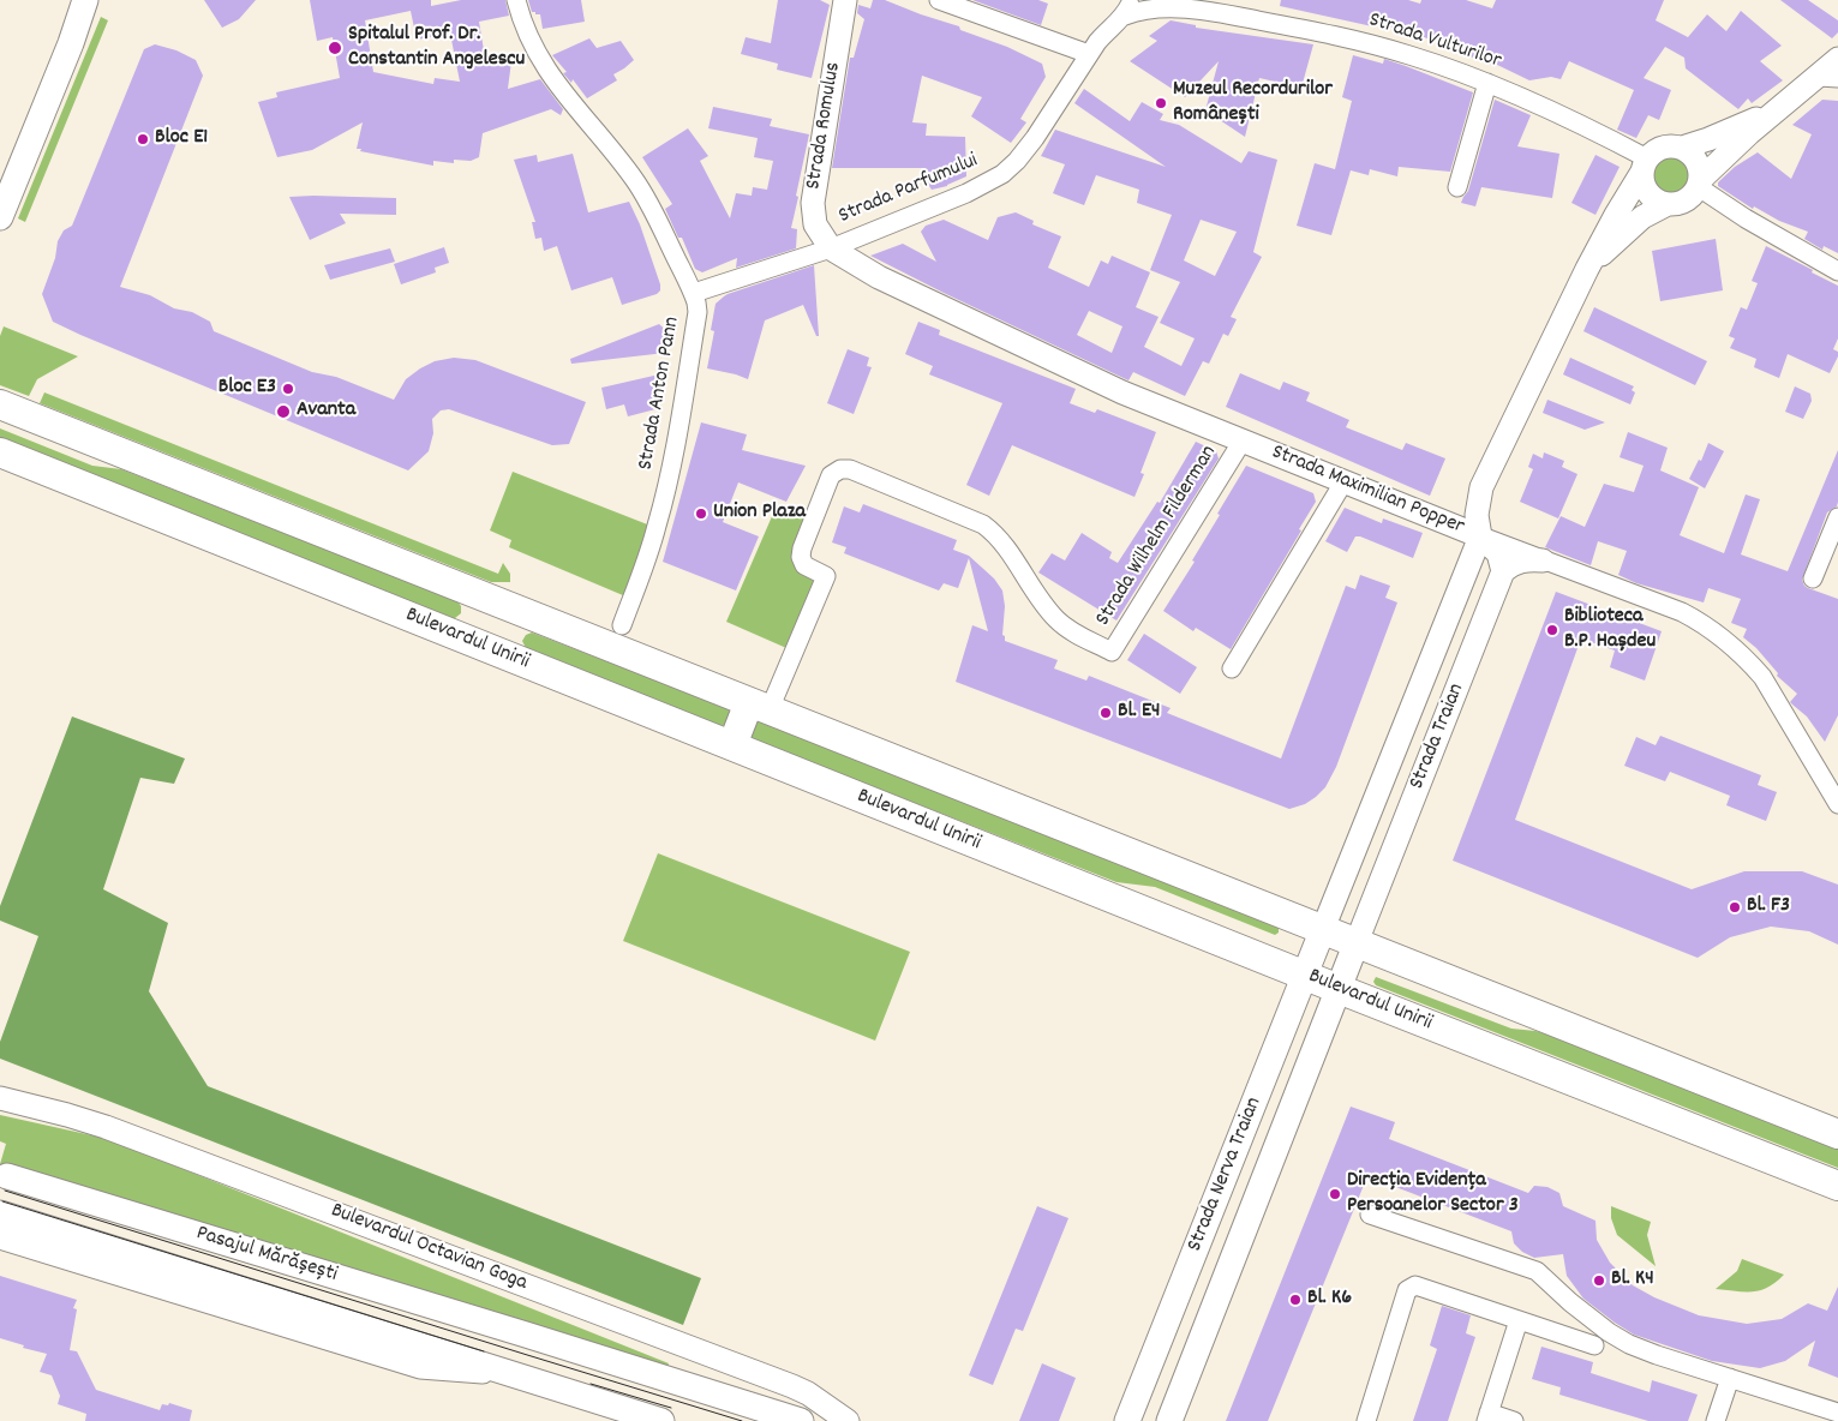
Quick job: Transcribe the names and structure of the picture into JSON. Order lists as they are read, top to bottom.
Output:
{
  "streets": {
    "main road": ["Bulevardul Unirii", "Strada Nerva Traian", "Pasajul Mărășești"],
    "street": [
      "Strada Vulturilor",
      "Strada Romulus",
      "Strada Parfumului",
      "Strada Anton Pann",
      "Strada Maximilian Popper",
      "Strada Wilhelm Filderman",
      "Strada Traian",
      "Bulevardul Octavian Goga"
    ]
  },
  "crossings": [
    ["Strada Vulturilor", "Strada Parfumului"],
    ["Strada Vulturilor", "Strada Traian"],
    ["Strada Romulus", "Strada Parfumului"],
    ["Strada Romulus", "Strada Maximilian Popper"],
    ["Strada Parfumului", "Strada Anton Pann"],
    ["Strada Parfumului", "Strada Maximilian Popper"],
    ["Strada Maximilian Popper", "Strada Wilhelm Filderman"],
    ["Strada Maximilian Popper", "Strada Traian"],
    ["Bulevardul Unirii", "Strada Nerva Traian"],
    ["Strada Traian", "Strada Nerva Traian"]
  ],
  "places": [
    "Spitalul Prof. Dr. Constantin Angelescu",
    "Muzeul Recordurilor Românești",
    "Bloc E1",
    "Bloc E3",
    "Avanta",
    "Union Plaza",
    "Biblioteca B.P. Hașdeu",
    "Bl. E4",
    "Bl. F3",
    "Direcția Evidența Persoanelor Sector 3",
    "Bl. K4",
    "Bl. K6"
  ]
}
